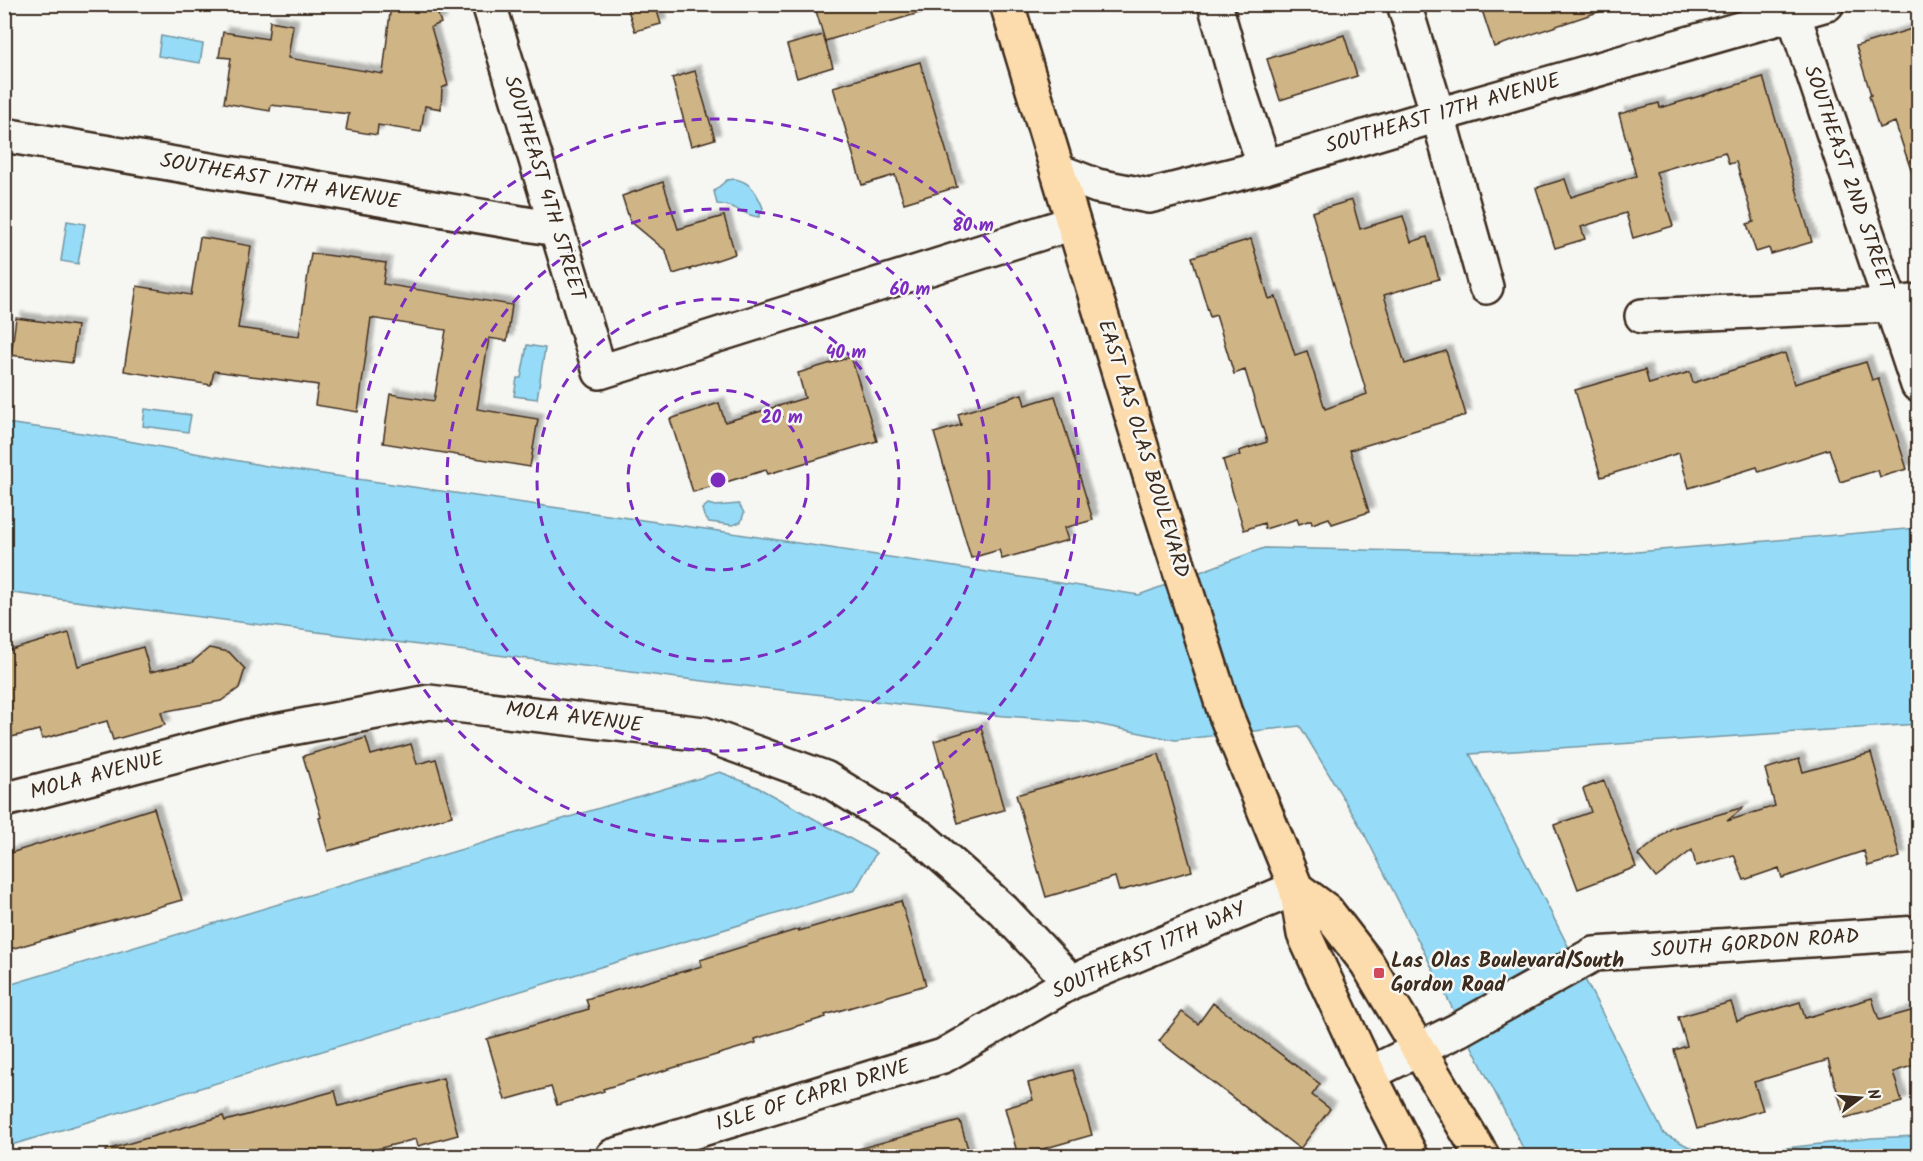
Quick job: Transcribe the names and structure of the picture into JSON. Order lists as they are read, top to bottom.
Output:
{
  "streets": {
    "main road": ["EAST LAS OLAS BOULEVARD"],
    "street": [
      "SOUTHEAST 17TH AVENUE",
      "SOUTHEAST 2ND STREET",
      "SOUTHEAST 4TH STREET",
      "MOLA AVENUE",
      "SOUTH GORDON ROAD",
      "SOUTHEAST 17TH WAY",
      "ISLE OF CAPRI DRIVE"
    ]
  },
  "crossings": [
    ["SOUTHEAST 17TH AVENUE", "SOUTHEAST 2ND STREET"],
    ["SOUTHEAST 17TH AVENUE", "SOUTHEAST 4TH STREET"],
    ["SOUTHEAST 17TH AVENUE", "EAST LAS OLAS BOULEVARD"],
    ["SOUTHEAST 4TH STREET", "EAST LAS OLAS BOULEVARD"],
    ["EAST LAS OLAS BOULEVARD", "SOUTH GORDON ROAD"],
    ["EAST LAS OLAS BOULEVARD", "SOUTHEAST 17TH WAY"],
    ["MOLA AVENUE", "SOUTHEAST 17TH WAY"],
    ["SOUTHEAST 17TH WAY", "ISLE OF CAPRI DRIVE"]
  ],
  "places": {
    "transit": ["Las Olas Boulevard/South Gordon Road"]
  },
  "north": "right",
  "rings": [
    "80 m",
    "60 m",
    "40 m",
    "20 m"
  ]
}
